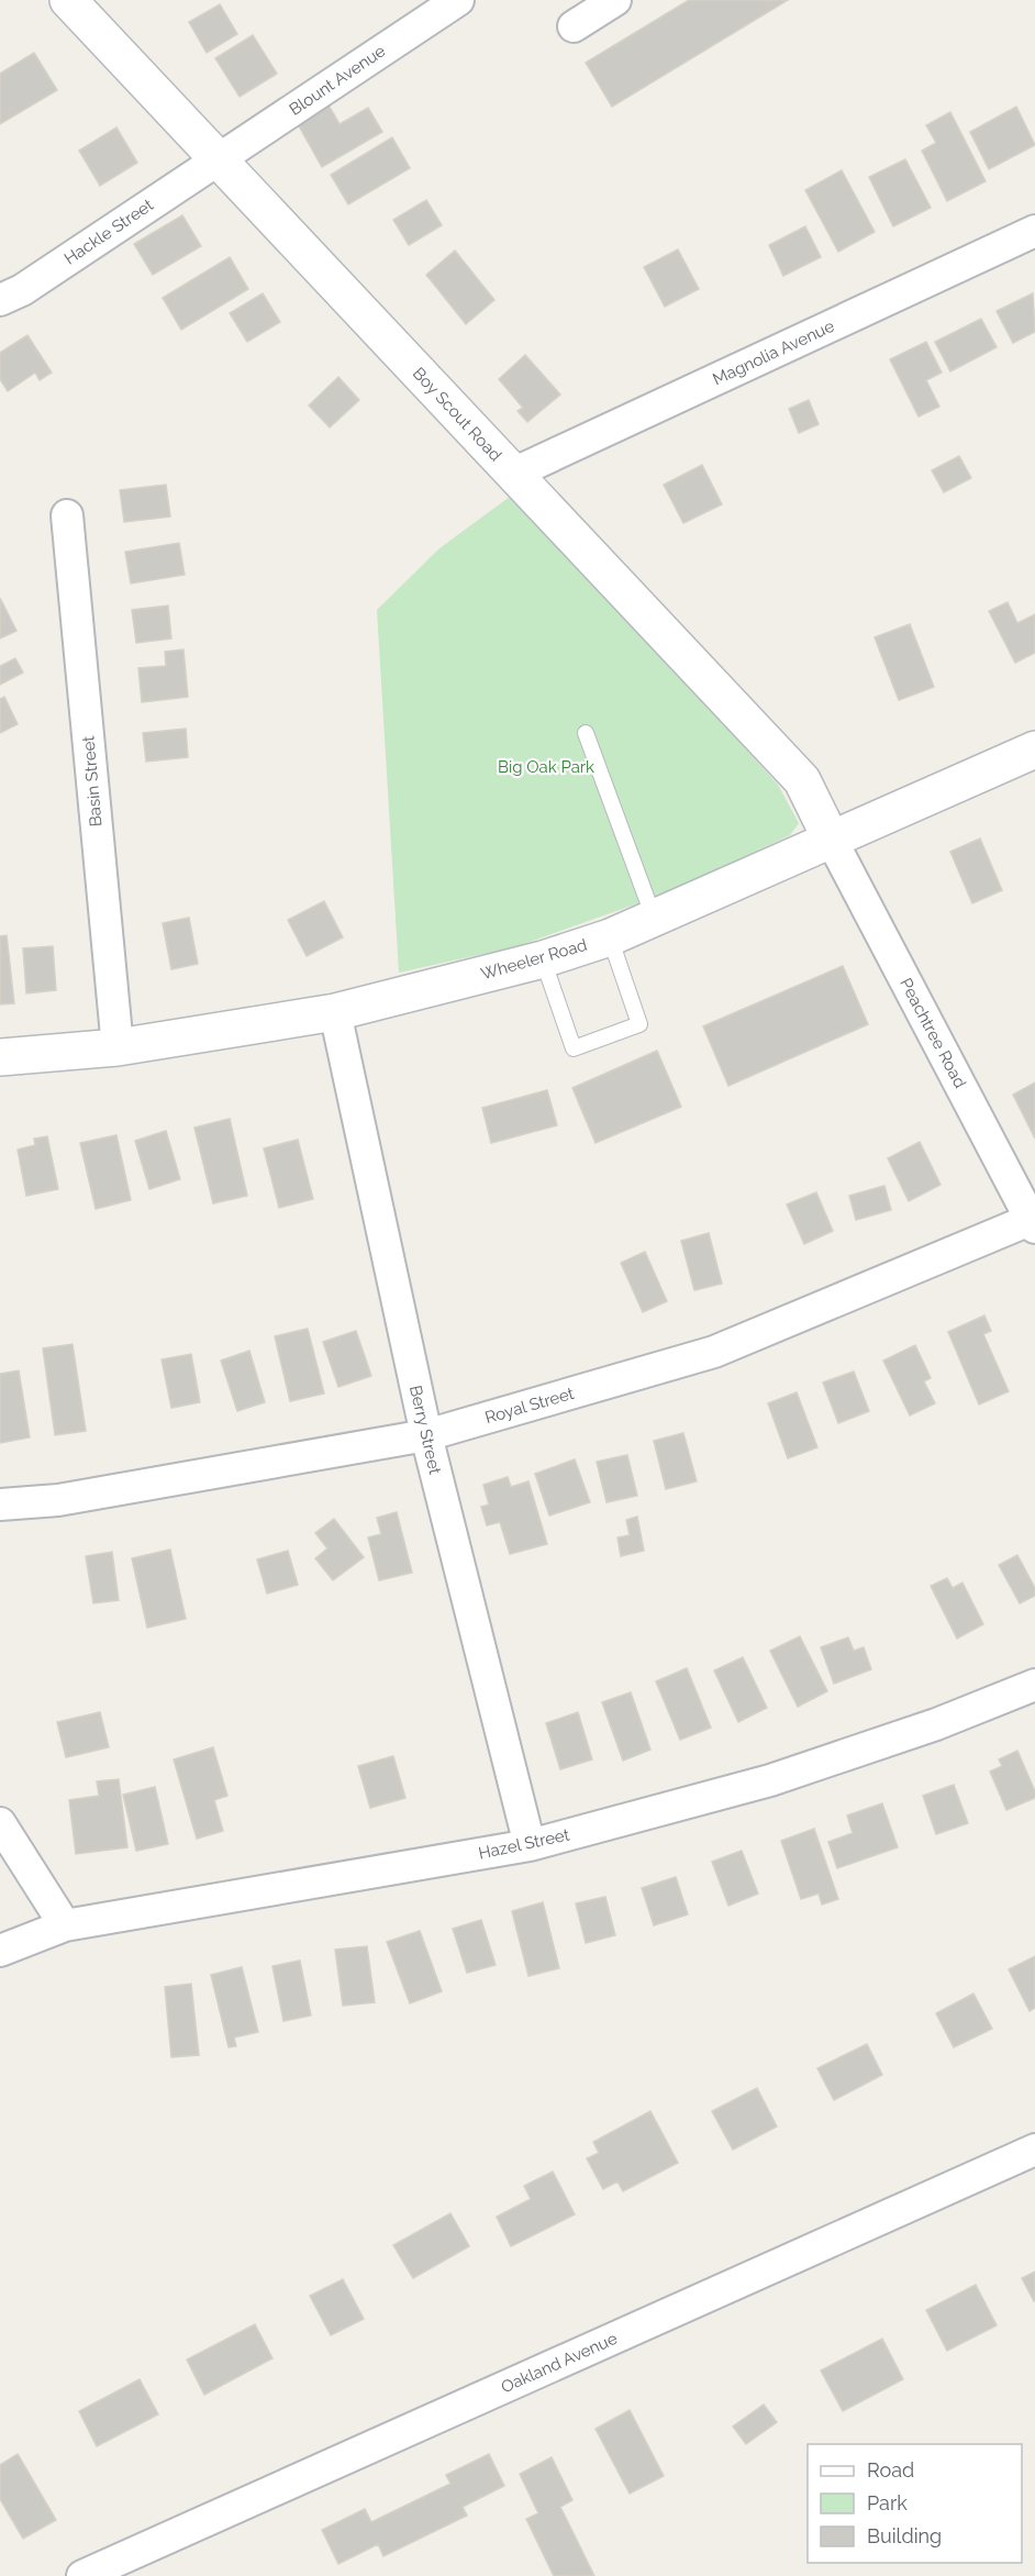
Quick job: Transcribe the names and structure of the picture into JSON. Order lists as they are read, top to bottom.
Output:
{
  "streets": {
    "street": [
      "Blount Avenue",
      "Hackle Street",
      "Magnolia Avenue",
      "Boy Scout Road",
      "Basin Street",
      "Wheeler Road",
      "Peachtree Road",
      "Royal Street",
      "Berry Street",
      "Hazel Street",
      "Oakland Avenue"
    ]
  },
  "crossings": [
    ["Blount Avenue", "Hackle Street"],
    ["Blount Avenue", "Boy Scout Road"],
    ["Hackle Street", "Boy Scout Road"],
    ["Magnolia Avenue", "Boy Scout Road"],
    ["Boy Scout Road", "Wheeler Road"],
    ["Boy Scout Road", "Peachtree Road"],
    ["Basin Street", "Wheeler Road"],
    ["Wheeler Road", "Peachtree Road"],
    ["Wheeler Road", "Berry Street"],
    ["Peachtree Road", "Royal Street"],
    ["Royal Street", "Berry Street"],
    ["Berry Street", "Hazel Street"]
  ],
  "parks": ["Big Oak Park"],
  "legend": ["Road", "Park", "Building"]
}
